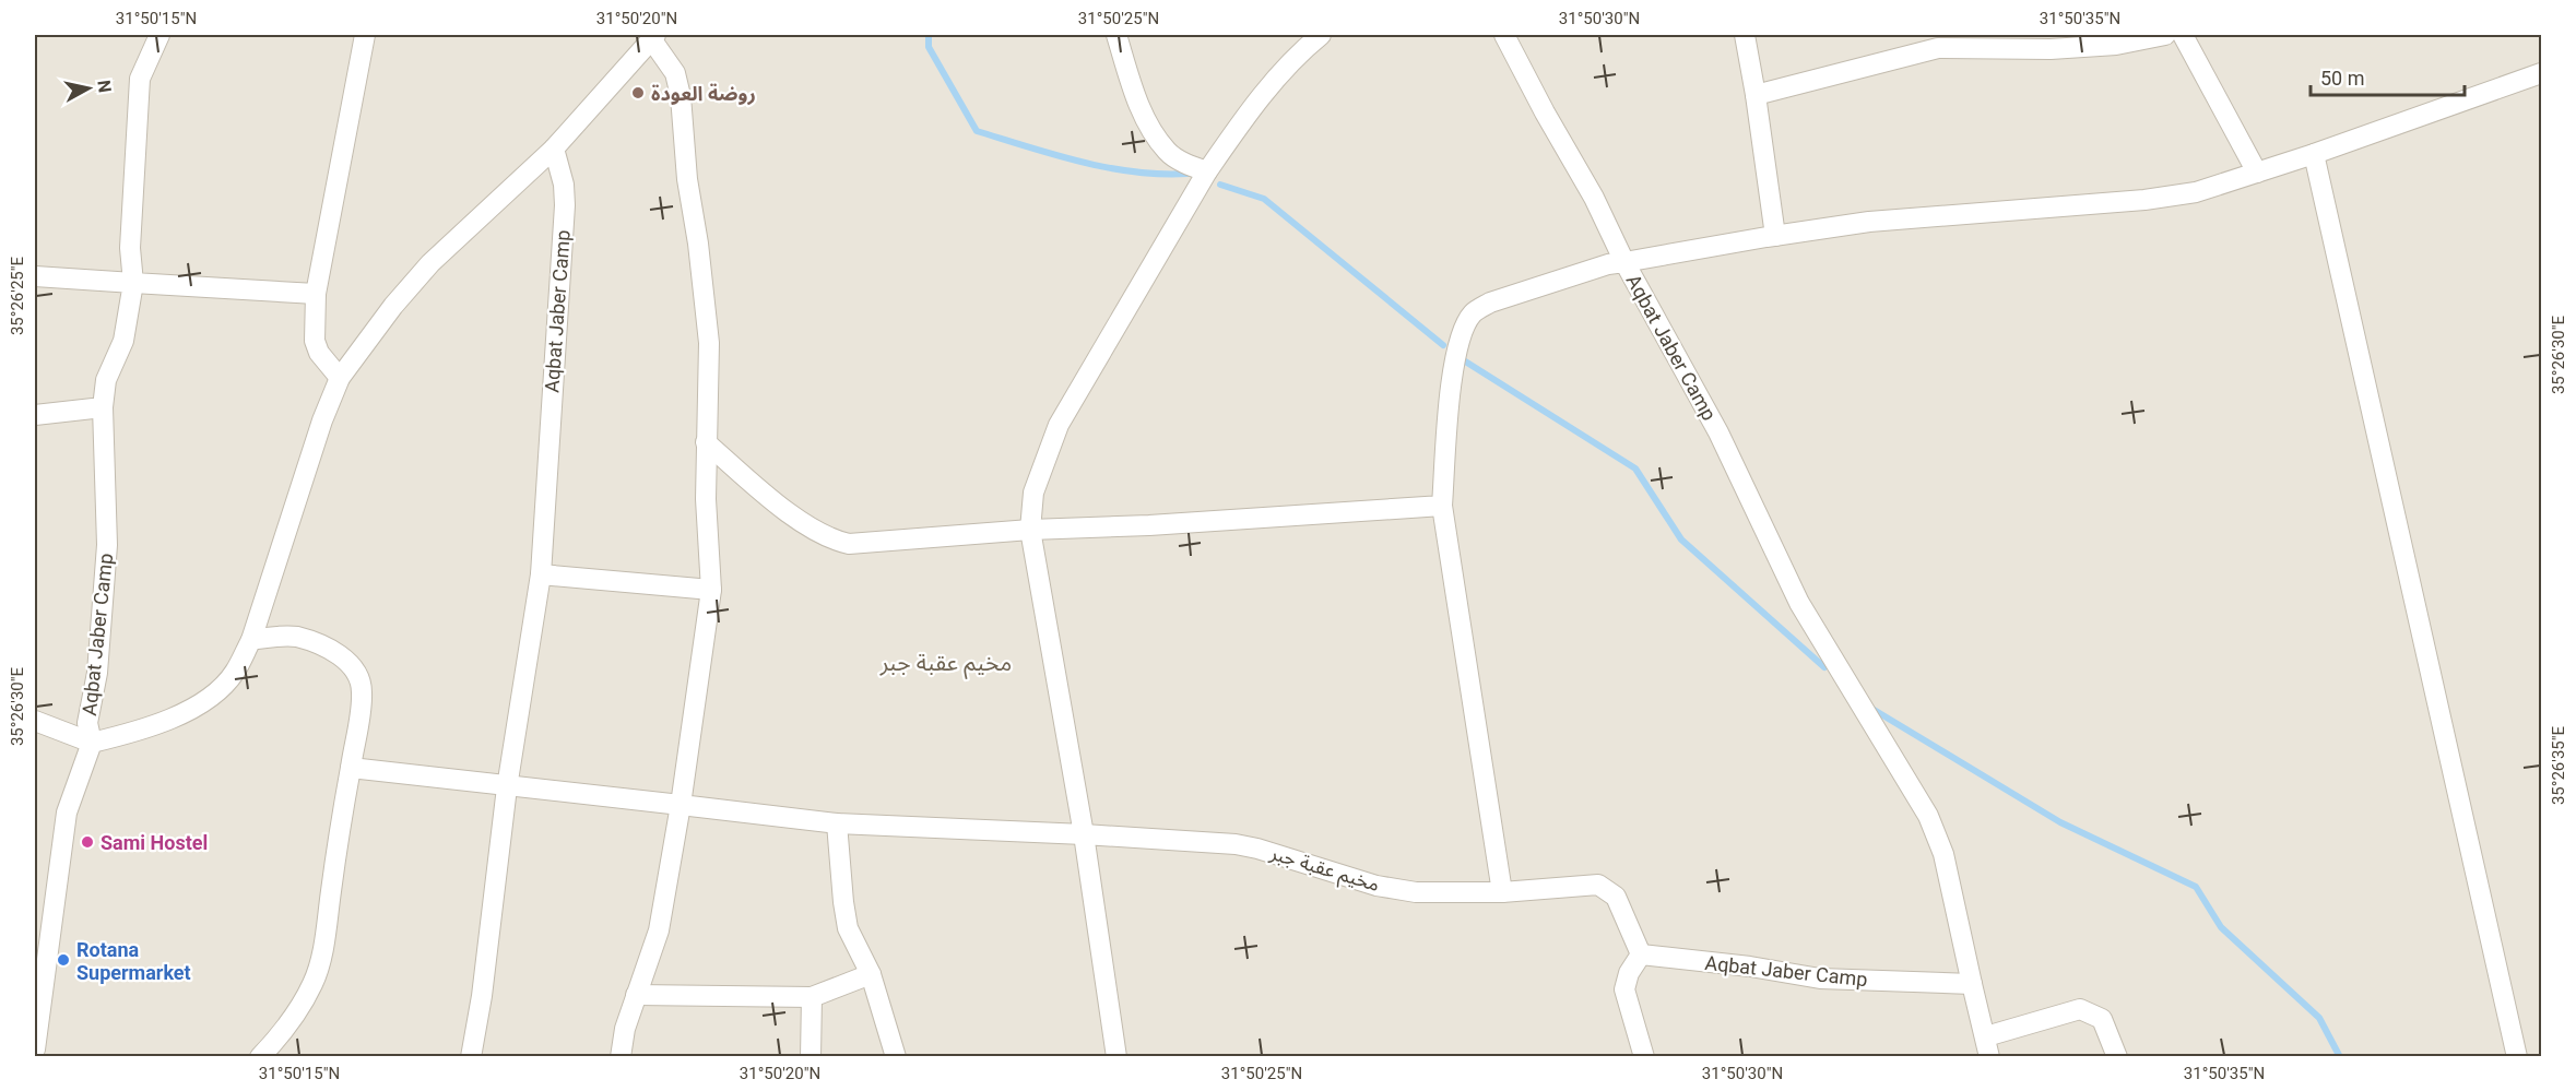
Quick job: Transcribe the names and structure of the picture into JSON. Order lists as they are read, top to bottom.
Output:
{
  "streets": {
    "street": ["Aqbat Jaber Camp", "مخيم عقبة جبر"]
  },
  "crossings": [
    ["Aqbat Jaber Camp", "مخيم عقبة جبر"]
  ],
  "districts": ["مخيم عقبة جبر"],
  "places": ["روضة العودة", "Sami Hostel", "Rotana Supermarket"],
  "scale_bar": "50 m",
  "north": "right",
  "coordinates": [
    "31°50'15\"N",
    "31°50'20\"N",
    "31°50'25\"N",
    "31°50'30\"N",
    "31°50'35\"N",
    "35°26'25\"E",
    "35°26'30\"E",
    "35°26'35\"E"
  ]
}
